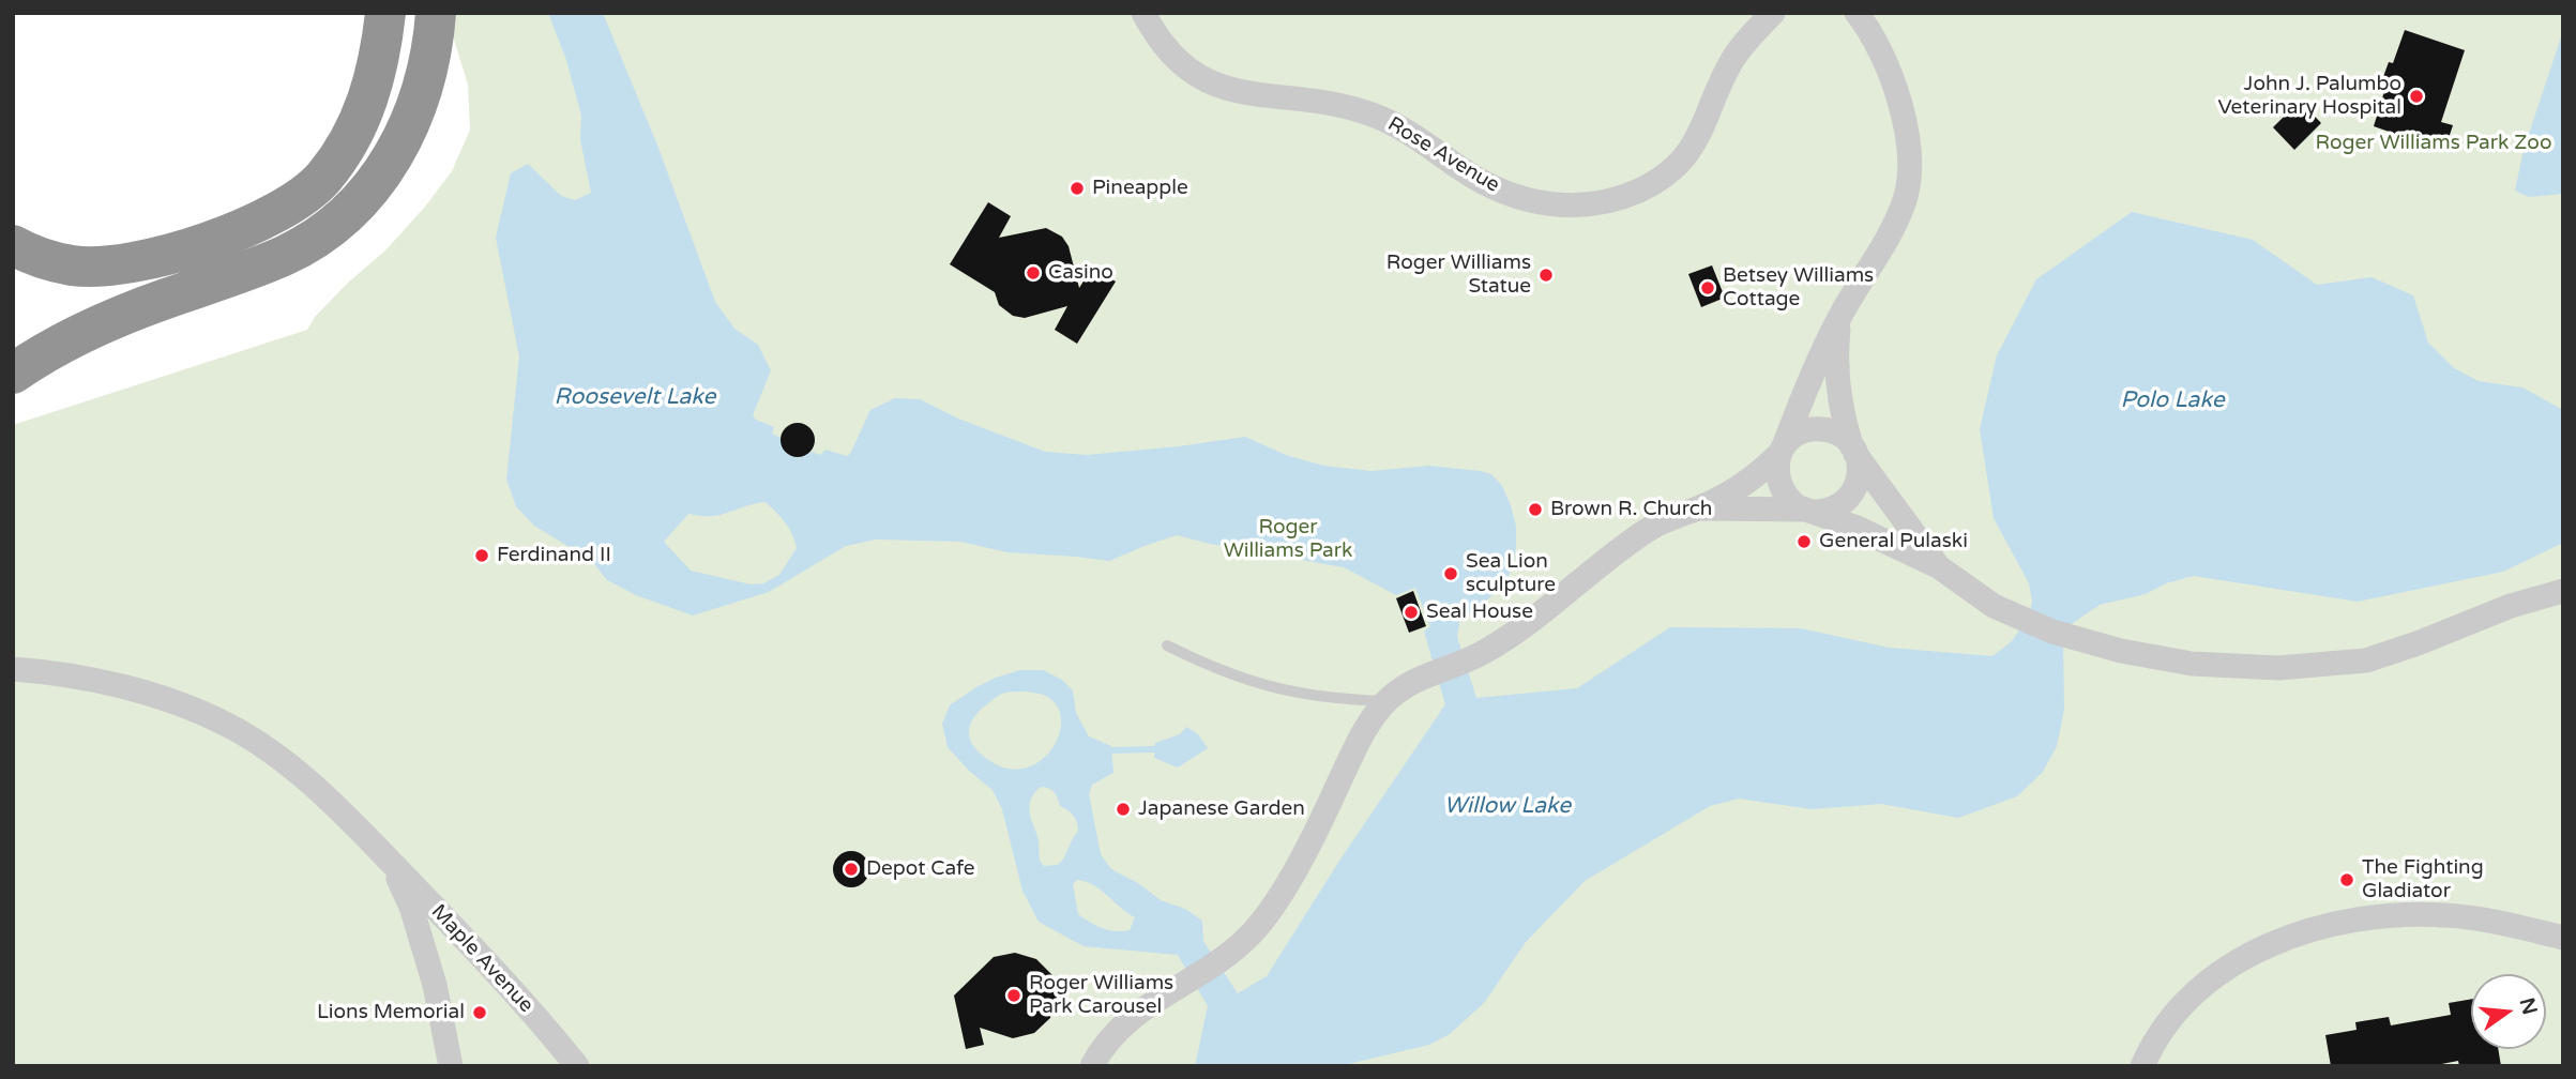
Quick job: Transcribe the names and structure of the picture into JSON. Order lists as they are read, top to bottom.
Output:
{
  "streets": {
    "street": ["Rose Avenue", "Maple Avenue"]
  },
  "water": ["Roosevelt Lake", "Polo Lake", "Willow Lake"],
  "parks": ["Roger Williams Park Zoo", "Roger Williams Park"],
  "places": [
    "John J. Palumbo Veterinary Hospital",
    "Pineapple",
    "Casino",
    "Roger Williams Statue",
    "Betsey Williams Cottage",
    "Brown R. Church",
    "General Pulaski",
    "Ferdinand II",
    "Sea Lion sculpture",
    "Seal House",
    "Japanese Garden",
    "Depot Cafe",
    "The Fighting Gladiator",
    "Roger Williams Park Carousel",
    "Lions Memorial"
  ],
  "north": "right"
}
